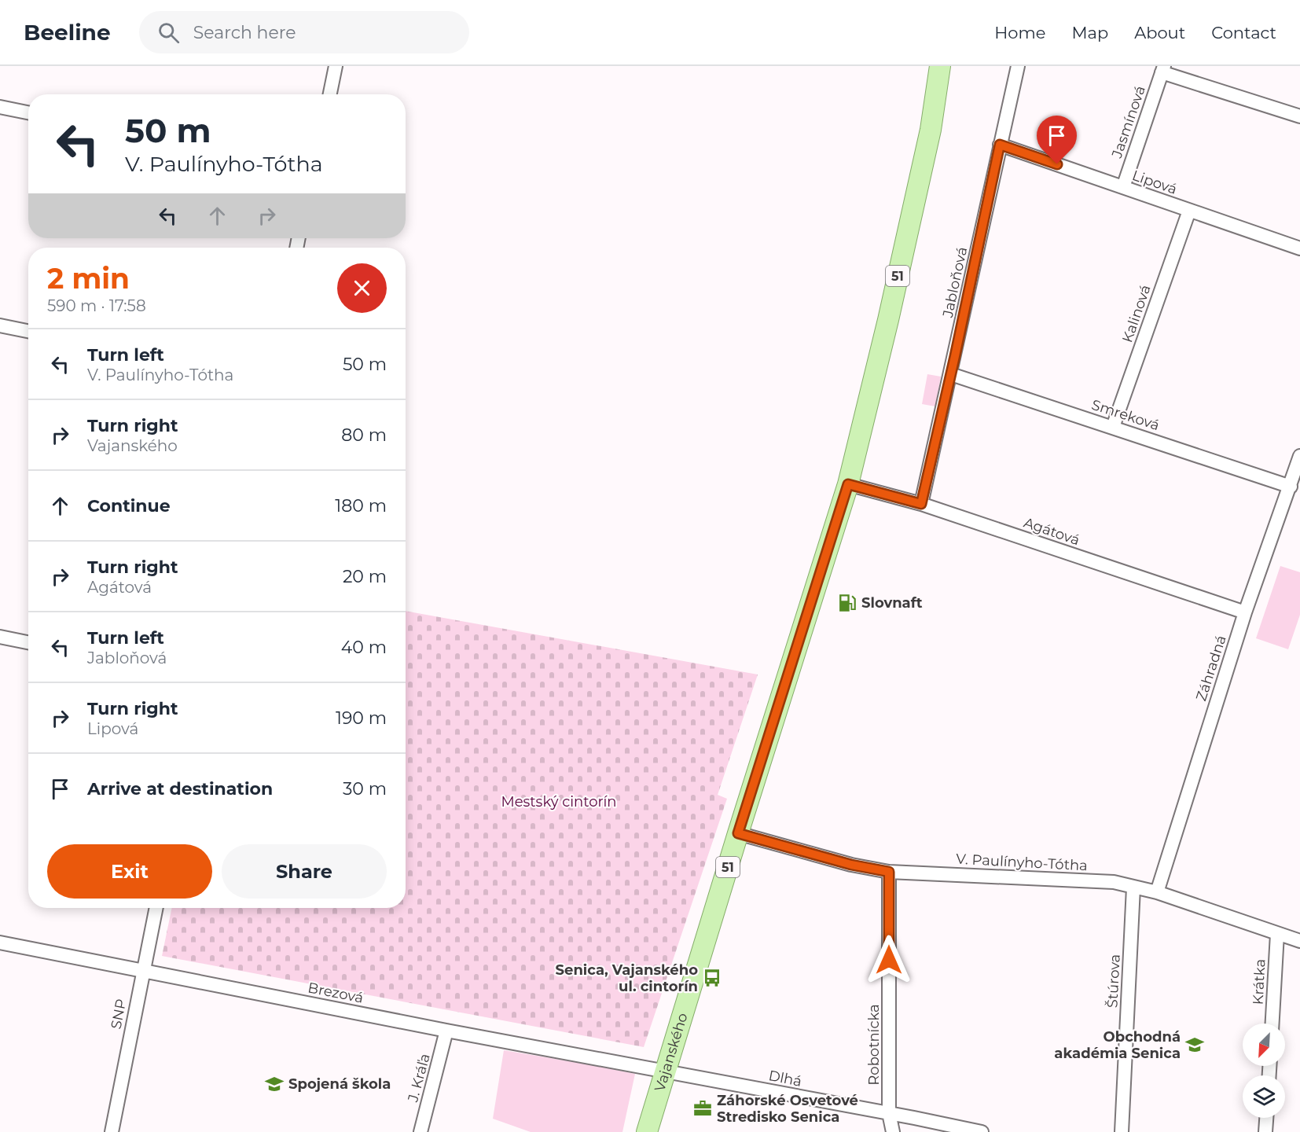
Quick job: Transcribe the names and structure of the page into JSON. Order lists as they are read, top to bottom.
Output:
{
  "streets": {
    "main road": ["51", "Vajanského"],
    "street": [
      "Jasmínová",
      "Lipová",
      "Jabloňová",
      "Kalinová",
      "Smreková",
      "Agátová",
      "Záhradná",
      "V. Paulínyho-Tótha",
      "Štúrova",
      "Krátka",
      "Brezová",
      "SNP",
      "Robotnícka",
      "J. Kráľa",
      "Dlhá"
    ]
  },
  "crossings": [
    ["Jasmínová", "Lipová"],
    ["Lipová", "Jabloňová"],
    ["Lipová", "Kalinová"],
    ["51", "Agátová"],
    ["51", "Vajanského"],
    ["Jabloňová", "Smreková"],
    ["Jabloňová", "Agátová"],
    ["Kalinová", "Smreková"],
    ["Smreková", "Záhradná"],
    ["Agátová", "Záhradná"],
    ["Agátová", "Vajanského"],
    ["Záhradná", "V. Paulínyho-Tótha"],
    ["V. Paulínyho-Tótha", "Štúrova"],
    ["V. Paulínyho-Tótha", "Krátka"],
    ["V. Paulínyho-Tótha", "Robotnícka"],
    ["V. Paulínyho-Tótha", "Vajanského"],
    ["Brezová", "SNP"],
    ["Brezová", "Vajanského"],
    ["Brezová", "J. Kráľa"],
    ["Brezová", "Dlhá"],
    ["Robotnícka", "Dlhá"],
    ["Vajanského", "Dlhá"]
  ],
  "parks": ["Mestský cintorín"],
  "places": {
    "fuel station": ["Slovnaft"],
    "bus stop": ["Senica, Vajanského ul. cintorín"],
    "school or university": ["Obchodná akadémia Senica", "Spojená škola"],
    "office": ["Záhorské Osvetové Stredisko Senica"]
  },
  "north": "bottom left",
  "page": {
    "header": "Beeline",
    "search": "Search here",
    "nav": [
      "Home",
      "Map",
      "About",
      "Contact"
    ],
    "turn": ["50 m", "V. Paulínyho-Tótha"],
    "heading": ["2 min", "590 m · 17:58"],
    "list": [
      {
        "name": "Turn left",
        "note": "V. Paulínyho-Tótha",
        "value": "50 m"
      },
      {
        "name": "Turn right",
        "note": "Vajanského",
        "value": "80 m"
      },
      {
        "name": "Continue",
        "value": "180 m"
      },
      {
        "name": "Turn right",
        "note": "Agátová",
        "value": "20 m"
      },
      {
        "name": "Turn left",
        "note": "Jabloňová",
        "value": "40 m"
      },
      {
        "name": "Turn right",
        "note": "Lipová",
        "value": "190 m"
      },
      {
        "name": "Arrive at destination",
        "value": "30 m"
      }
    ],
    "buttons": ["Exit", "Share"]
  }
}
